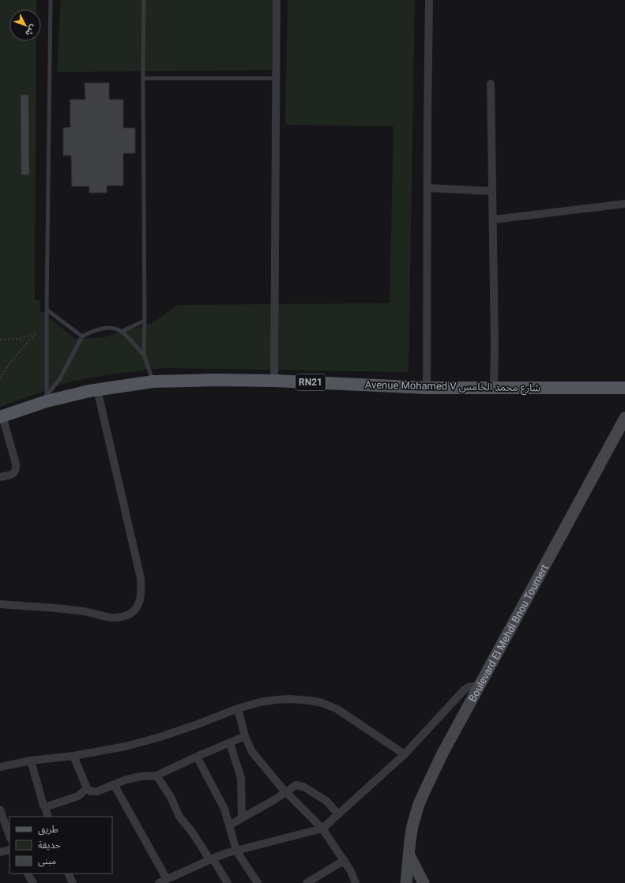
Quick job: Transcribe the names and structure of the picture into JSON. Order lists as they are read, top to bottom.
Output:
{
  "streets": {
    "main road": ["RN21", "Avenue Mohamed V شارع محمد الخامس", "Boulevard El Mehdi Bnou Toumert"]
  },
  "legend": ["طريق", "حديقة", "مبنى"],
  "north": "bottom right"
}
